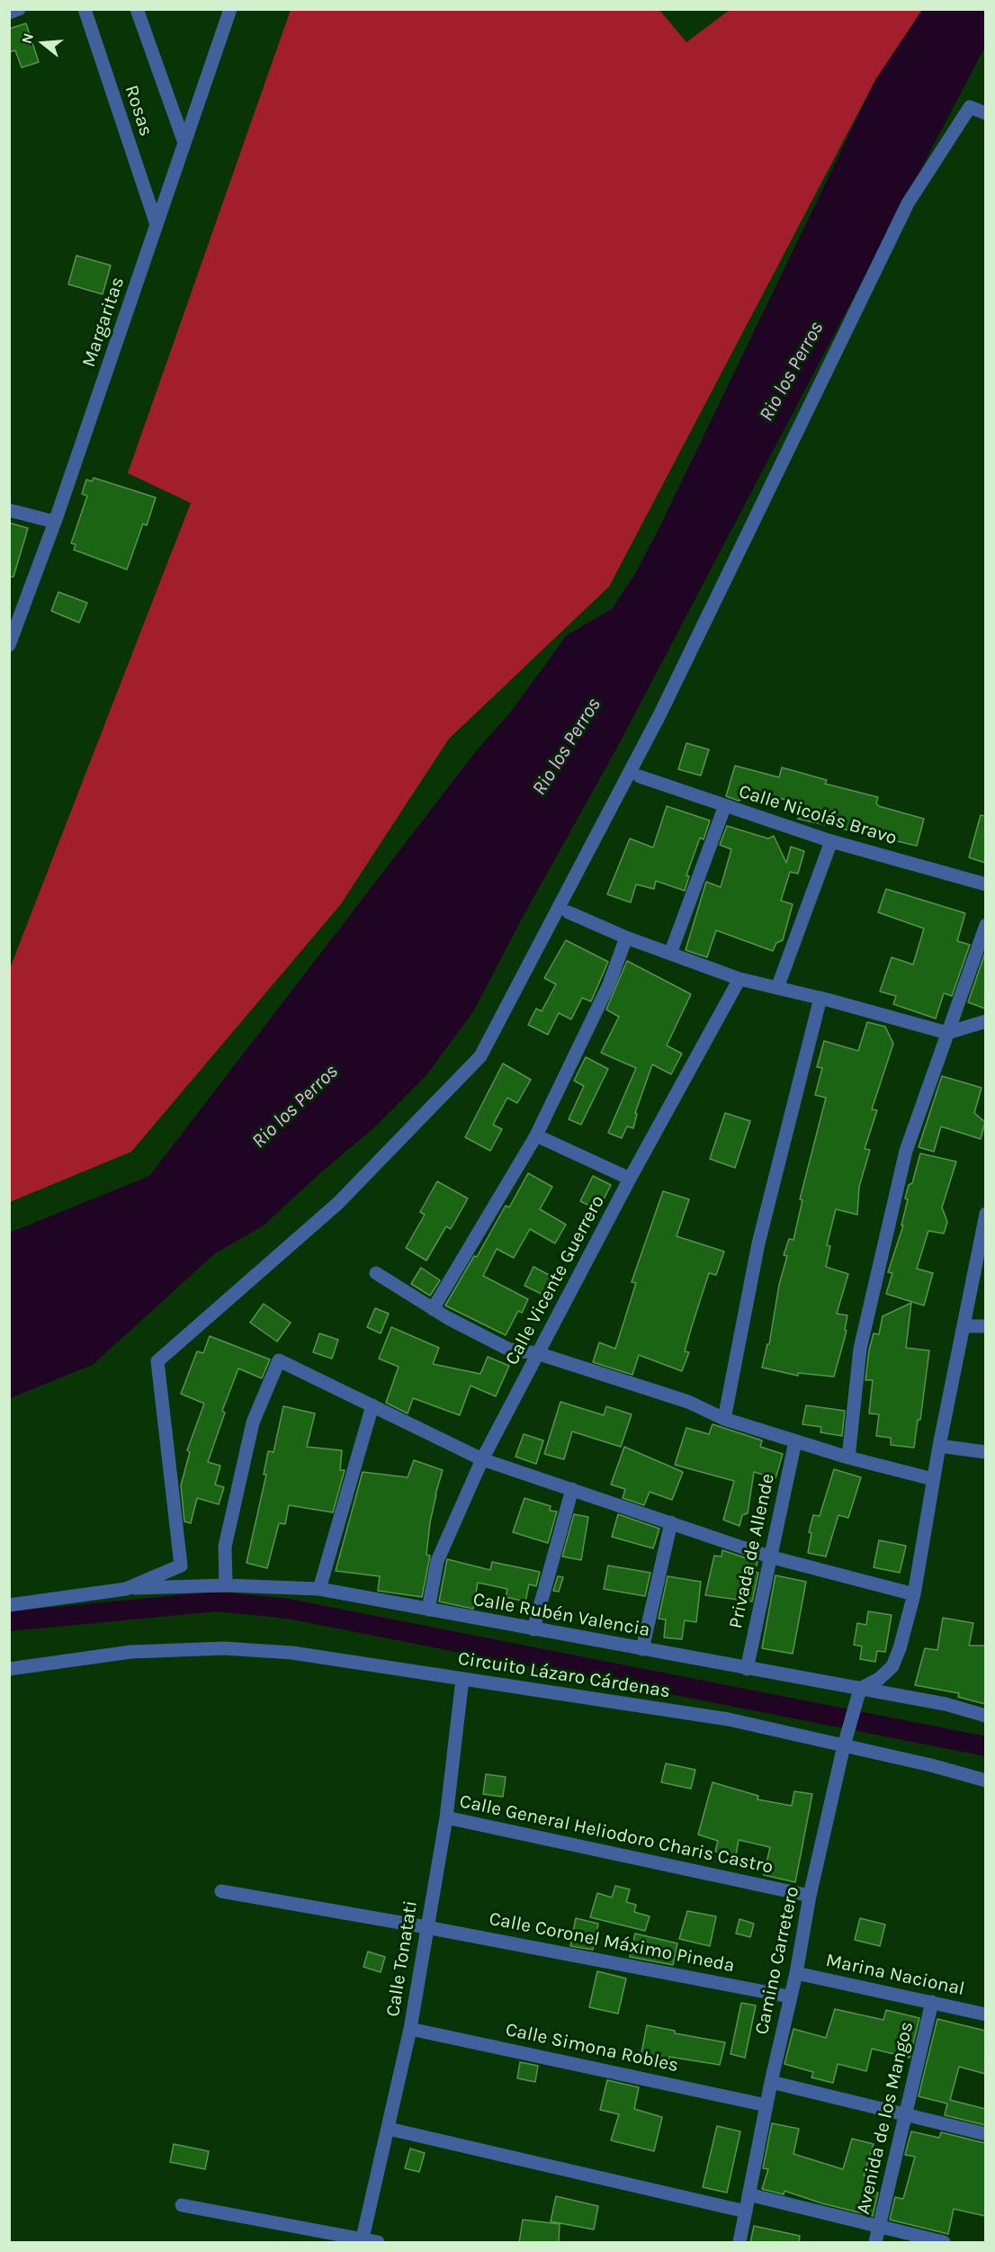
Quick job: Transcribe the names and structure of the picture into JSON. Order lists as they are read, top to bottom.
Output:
{
  "streets": {
    "street": [
      "Rosas",
      "Margaritas",
      "Calle Nicolás Bravo",
      "Calle Vicente Guerrero",
      "Privada de Allende",
      "Calle Rubén Valencia",
      "Circuito Lázaro Cárdenas",
      "Calle General Heliodoro Charis Castro",
      "Calle Coronel Máximo Pineda",
      "Calle Tonatati",
      "Camino Carretero",
      "Marina Nacional",
      "Calle Simona Robles",
      "Avenida de los Mangos"
    ]
  },
  "crossings": [
    ["Rosas", "Margaritas"],
    ["Calle Vicente Guerrero", "Calle Rubén Valencia"],
    ["Privada de Allende", "Calle Rubén Valencia"],
    ["Calle Rubén Valencia", "Camino Carretero"],
    ["Circuito Lázaro Cárdenas", "Calle Tonatati"],
    ["Circuito Lázaro Cárdenas", "Camino Carretero"],
    ["Calle General Heliodoro Charis Castro", "Calle Tonatati"],
    ["Calle General Heliodoro Charis Castro", "Camino Carretero"],
    ["Calle Coronel Máximo Pineda", "Calle Tonatati"],
    ["Calle Coronel Máximo Pineda", "Camino Carretero"],
    ["Calle Tonatati", "Calle Simona Robles"],
    ["Camino Carretero", "Marina Nacional"],
    ["Camino Carretero", "Calle Simona Robles"],
    ["Marina Nacional", "Avenida de los Mangos"]
  ],
  "water": ["Rio los Perros"],
  "north": "left"
}
